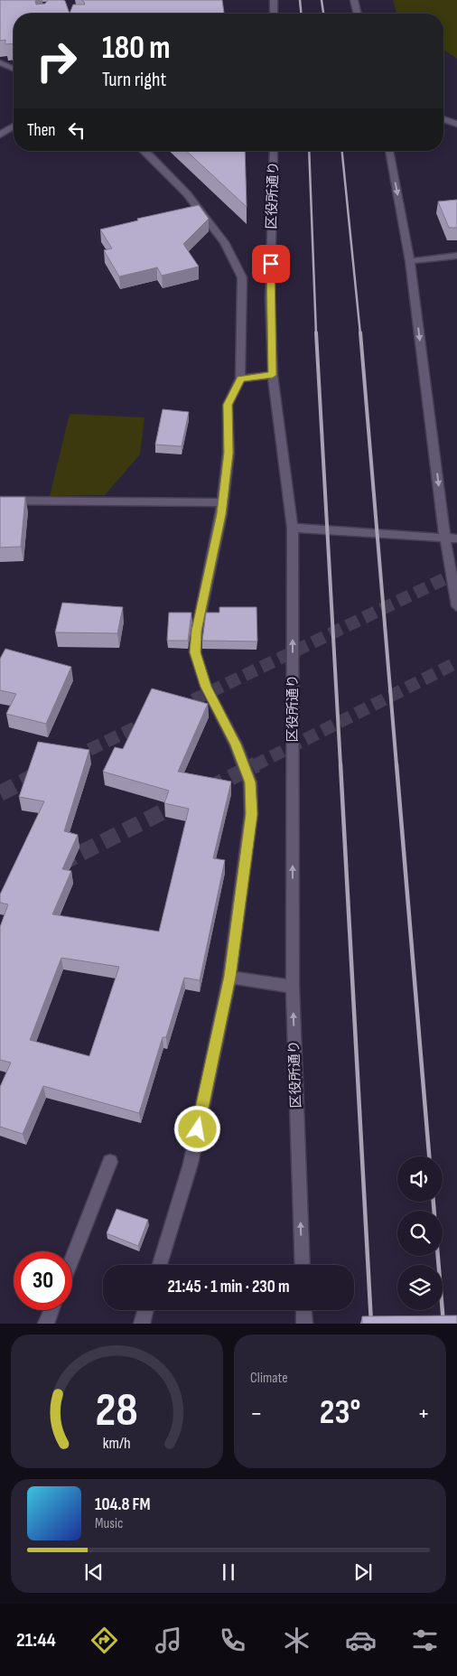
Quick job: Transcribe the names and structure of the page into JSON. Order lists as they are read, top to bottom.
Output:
{
  "streets": {
    "street": ["区役所通り"]
  },
  "page": {
    "turn": ["180 m", "Turn right"],
    "then": "Then",
    "limit": "30",
    "trip": "21:45 · 1 min · 230 m",
    "tile": "Climate",
    "heat": ["−", "23°", "+"],
    "song": ["104.8 FM", "Music"],
    "tabs": "21:44",
    "gauge": ["28", "km/h"]
  }
}
